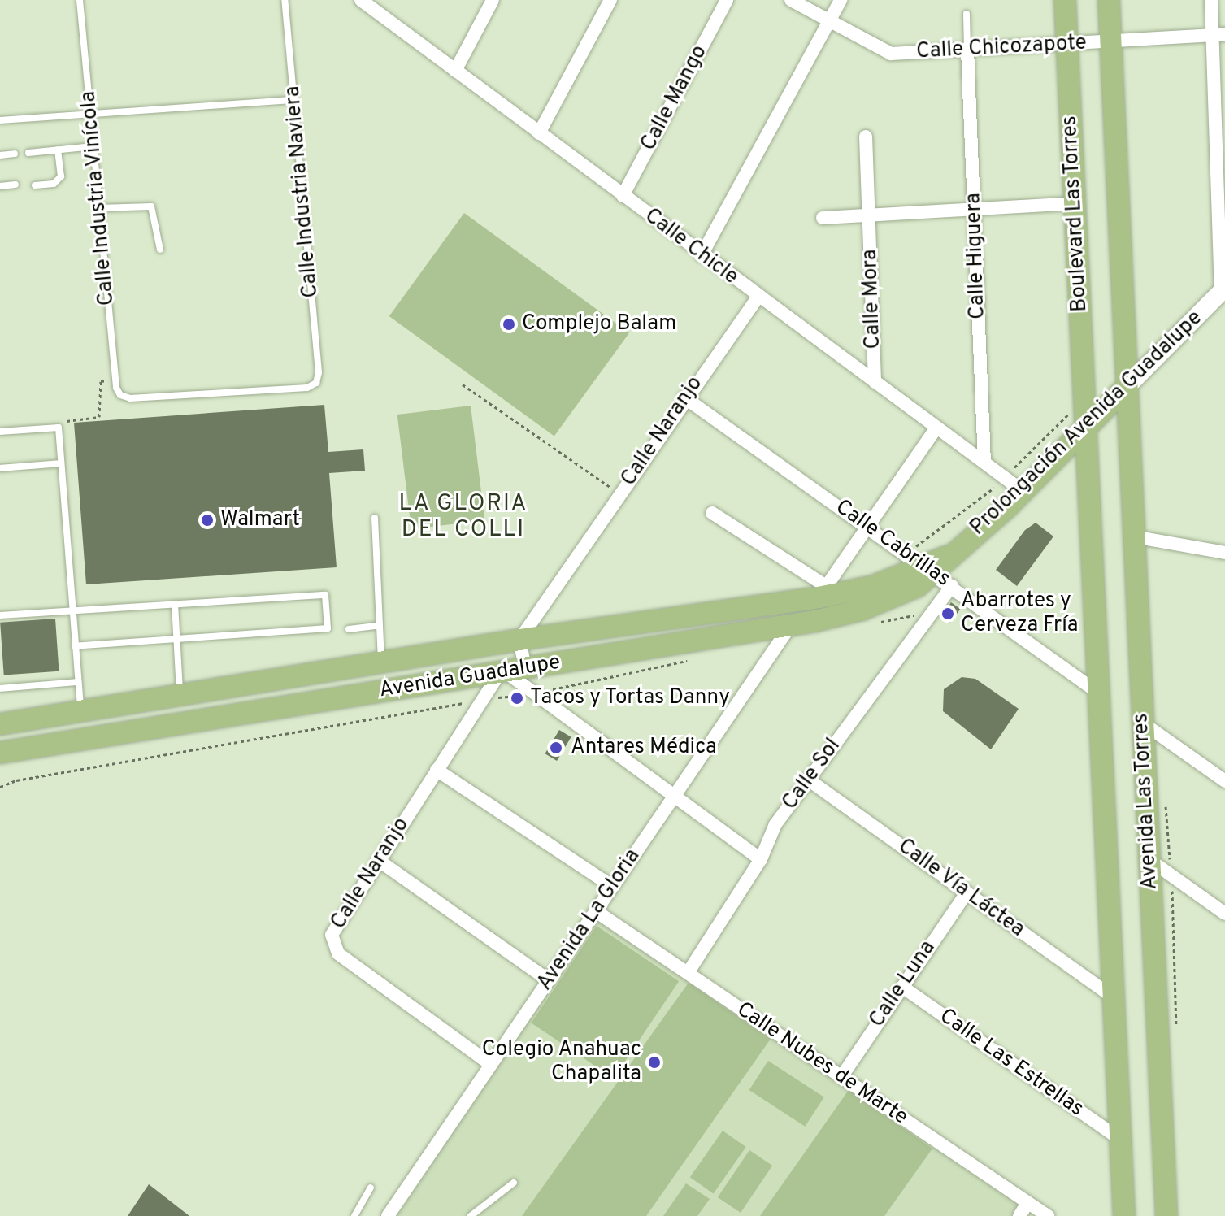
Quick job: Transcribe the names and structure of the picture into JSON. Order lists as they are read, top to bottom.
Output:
{
  "streets": {
    "main road": [
      "Boulevard Las Torres",
      "Prolongación Avenida Guadalupe",
      "Avenida Guadalupe",
      "Avenida Las Torres"
    ],
    "street": [
      "Calle Chicozapote",
      "Calle Mango",
      "Calle Chicle",
      "Calle Higuera",
      "Calle Mora",
      "Calle Naranjo",
      "Calle Cabrillas",
      "Calle Sol",
      "Calle Vía Láctea",
      "Avenida La Gloria",
      "Calle Luna",
      "Calle Las Estrellas",
      "Calle Nubes de Marte"
    ],
    "lane": ["Calle Industria Naviera", "Calle Industria Vinícola"]
  },
  "crossings": [
    ["Calle Chicozapote", "Boulevard Las Torres"],
    ["Calle Chicozapote", "Calle Higuera"],
    ["Calle Mango", "Calle Chicle"],
    ["Calle Industria Naviera", "Calle Industria Vinícola"],
    ["Boulevard Las Torres", "Prolongación Avenida Guadalupe"],
    ["Boulevard Las Torres", "Avenida Las Torres"],
    ["Calle Chicle", "Calle Higuera"],
    ["Calle Chicle", "Calle Mora"],
    ["Calle Chicle", "Prolongación Avenida Guadalupe"],
    ["Calle Chicle", "Calle Naranjo"],
    ["Prolongación Avenida Guadalupe", "Calle Cabrillas"],
    ["Prolongación Avenida Guadalupe", "Avenida Guadalupe"],
    ["Prolongación Avenida Guadalupe", "Avenida Las Torres"],
    ["Calle Naranjo", "Calle Cabrillas"],
    ["Calle Naranjo", "Avenida Guadalupe"],
    ["Calle Naranjo", "Avenida La Gloria"],
    ["Calle Cabrillas", "Avenida Guadalupe"],
    ["Calle Cabrillas", "Calle Sol"],
    ["Calle Cabrillas", "Avenida Las Torres"],
    ["Avenida Guadalupe", "Avenida La Gloria"],
    ["Calle Sol", "Calle Vía Láctea"],
    ["Calle Sol", "Calle Nubes de Marte"],
    ["Avenida Las Torres", "Calle Vía Láctea"],
    ["Avenida Las Torres", "Calle Las Estrellas"],
    ["Calle Vía Láctea", "Calle Luna"],
    ["Avenida La Gloria", "Calle Nubes de Marte"],
    ["Calle Luna", "Calle Las Estrellas"],
    ["Calle Luna", "Calle Nubes de Marte"]
  ],
  "districts": ["LA GLORIA DEL COLLI"],
  "places": [
    "Complejo Balam",
    "Walmart",
    "Abarrotes y Cerveza Fría",
    "Tacos y Tortas Danny",
    "Antares Médica",
    "Colegio Anahuac Chapalita"
  ]
}
